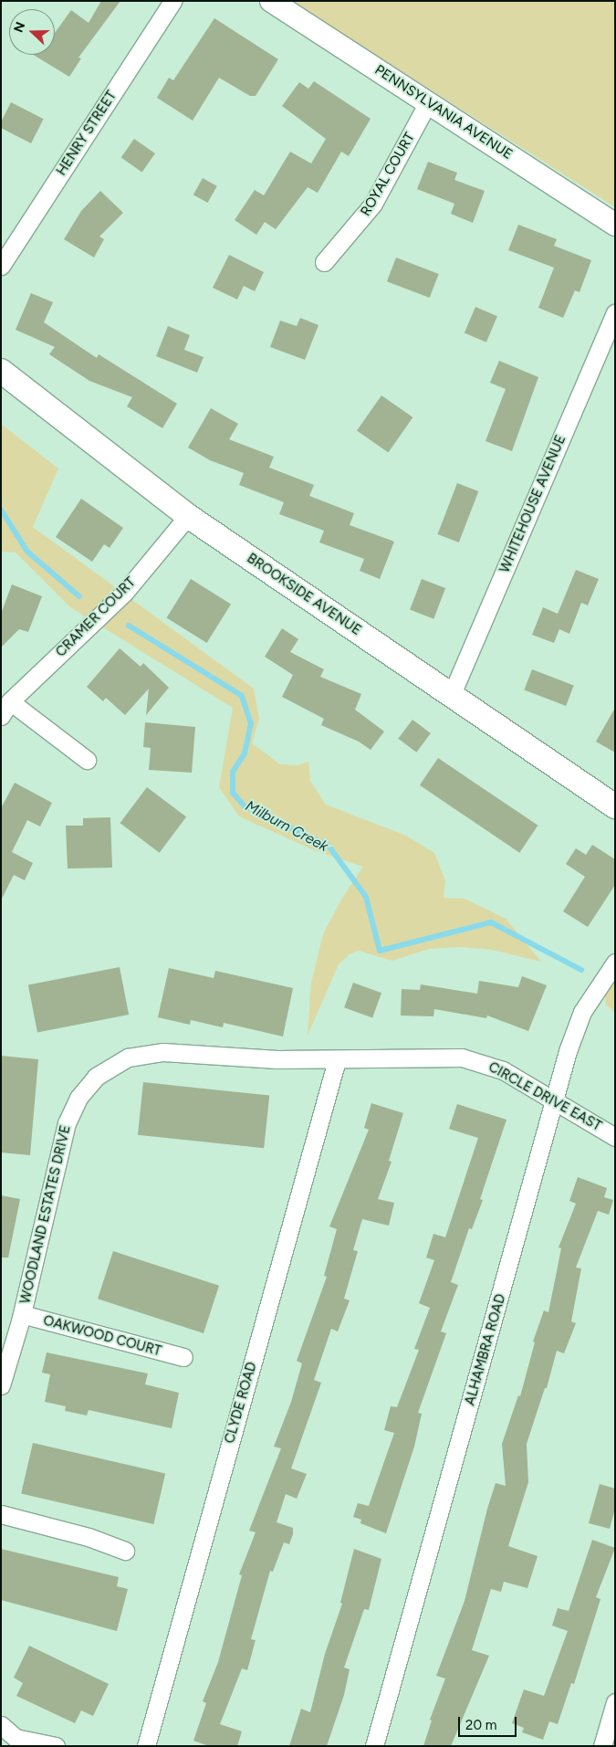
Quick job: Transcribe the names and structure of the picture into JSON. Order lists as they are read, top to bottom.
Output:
{
  "streets": {
    "main road": ["BROOKSIDE AVENUE"],
    "street": [
      "PENNSYLVANIA AVENUE",
      "HENRY STREET",
      "ROYAL COURT",
      "WHITEHOUSE AVENUE",
      "CRAMER COURT",
      "CIRCLE DRIVE EAST",
      "WOODLAND ESTATES DRIVE",
      "OAKWOOD COURT",
      "ALHAMBRA ROAD",
      "CLYDE ROAD"
    ]
  },
  "crossings": [
    ["PENNSYLVANIA AVENUE", "ROYAL COURT"],
    ["WHITEHOUSE AVENUE", "BROOKSIDE AVENUE"],
    ["BROOKSIDE AVENUE", "CRAMER COURT"],
    ["CIRCLE DRIVE EAST", "WOODLAND ESTATES DRIVE"],
    ["CIRCLE DRIVE EAST", "ALHAMBRA ROAD"],
    ["CIRCLE DRIVE EAST", "CLYDE ROAD"],
    ["WOODLAND ESTATES DRIVE", "OAKWOOD COURT"],
    ["WOODLAND ESTATES DRIVE", "CLYDE ROAD"]
  ],
  "water": ["Milburn Creek"],
  "scale_bar": "20 m",
  "north": "left"
}
